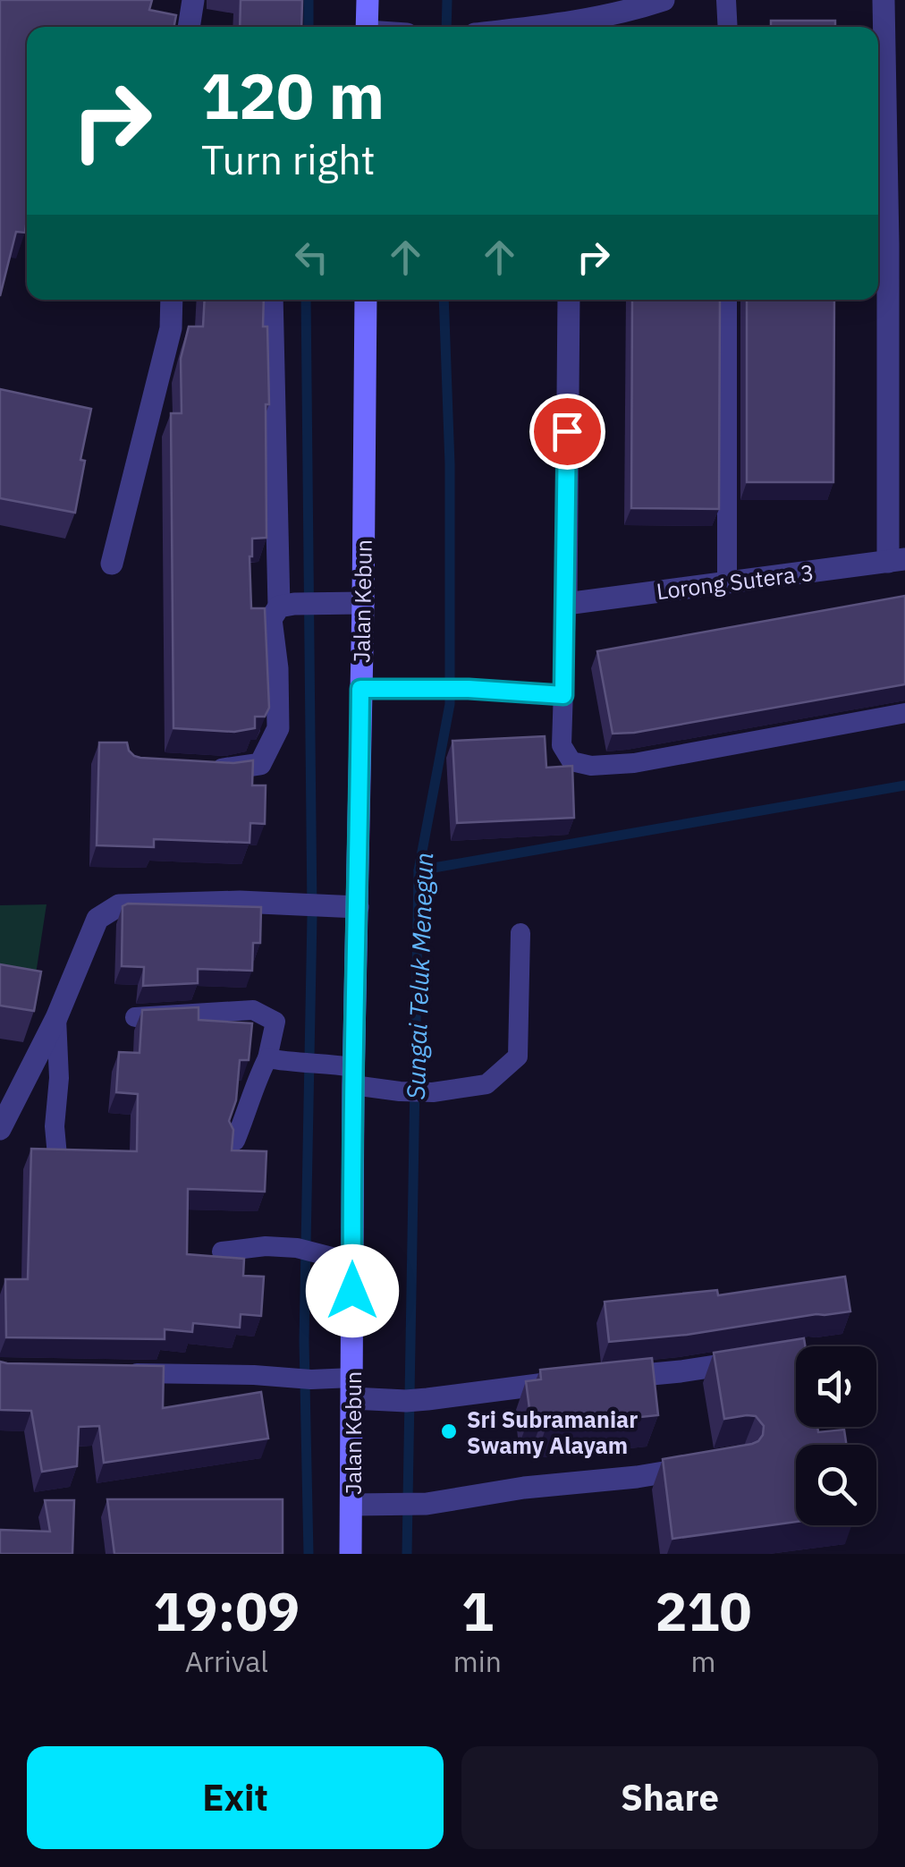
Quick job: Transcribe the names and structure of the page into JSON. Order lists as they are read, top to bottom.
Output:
{
  "streets": {
    "main road": ["Jalan Kebun"],
    "street": ["Lorong Sutera 3"]
  },
  "water": ["Sungai Teluk Menegun"],
  "places": ["Sri Subramaniar Swamy Alayam"],
  "page": {
    "turn": ["120 m", "Turn right"],
    "eta": [
      "19:09",
      "Arrival",
      "1",
      "min",
      "210",
      "m"
    ],
    "buttons": ["Exit", "Share"]
  }
}
